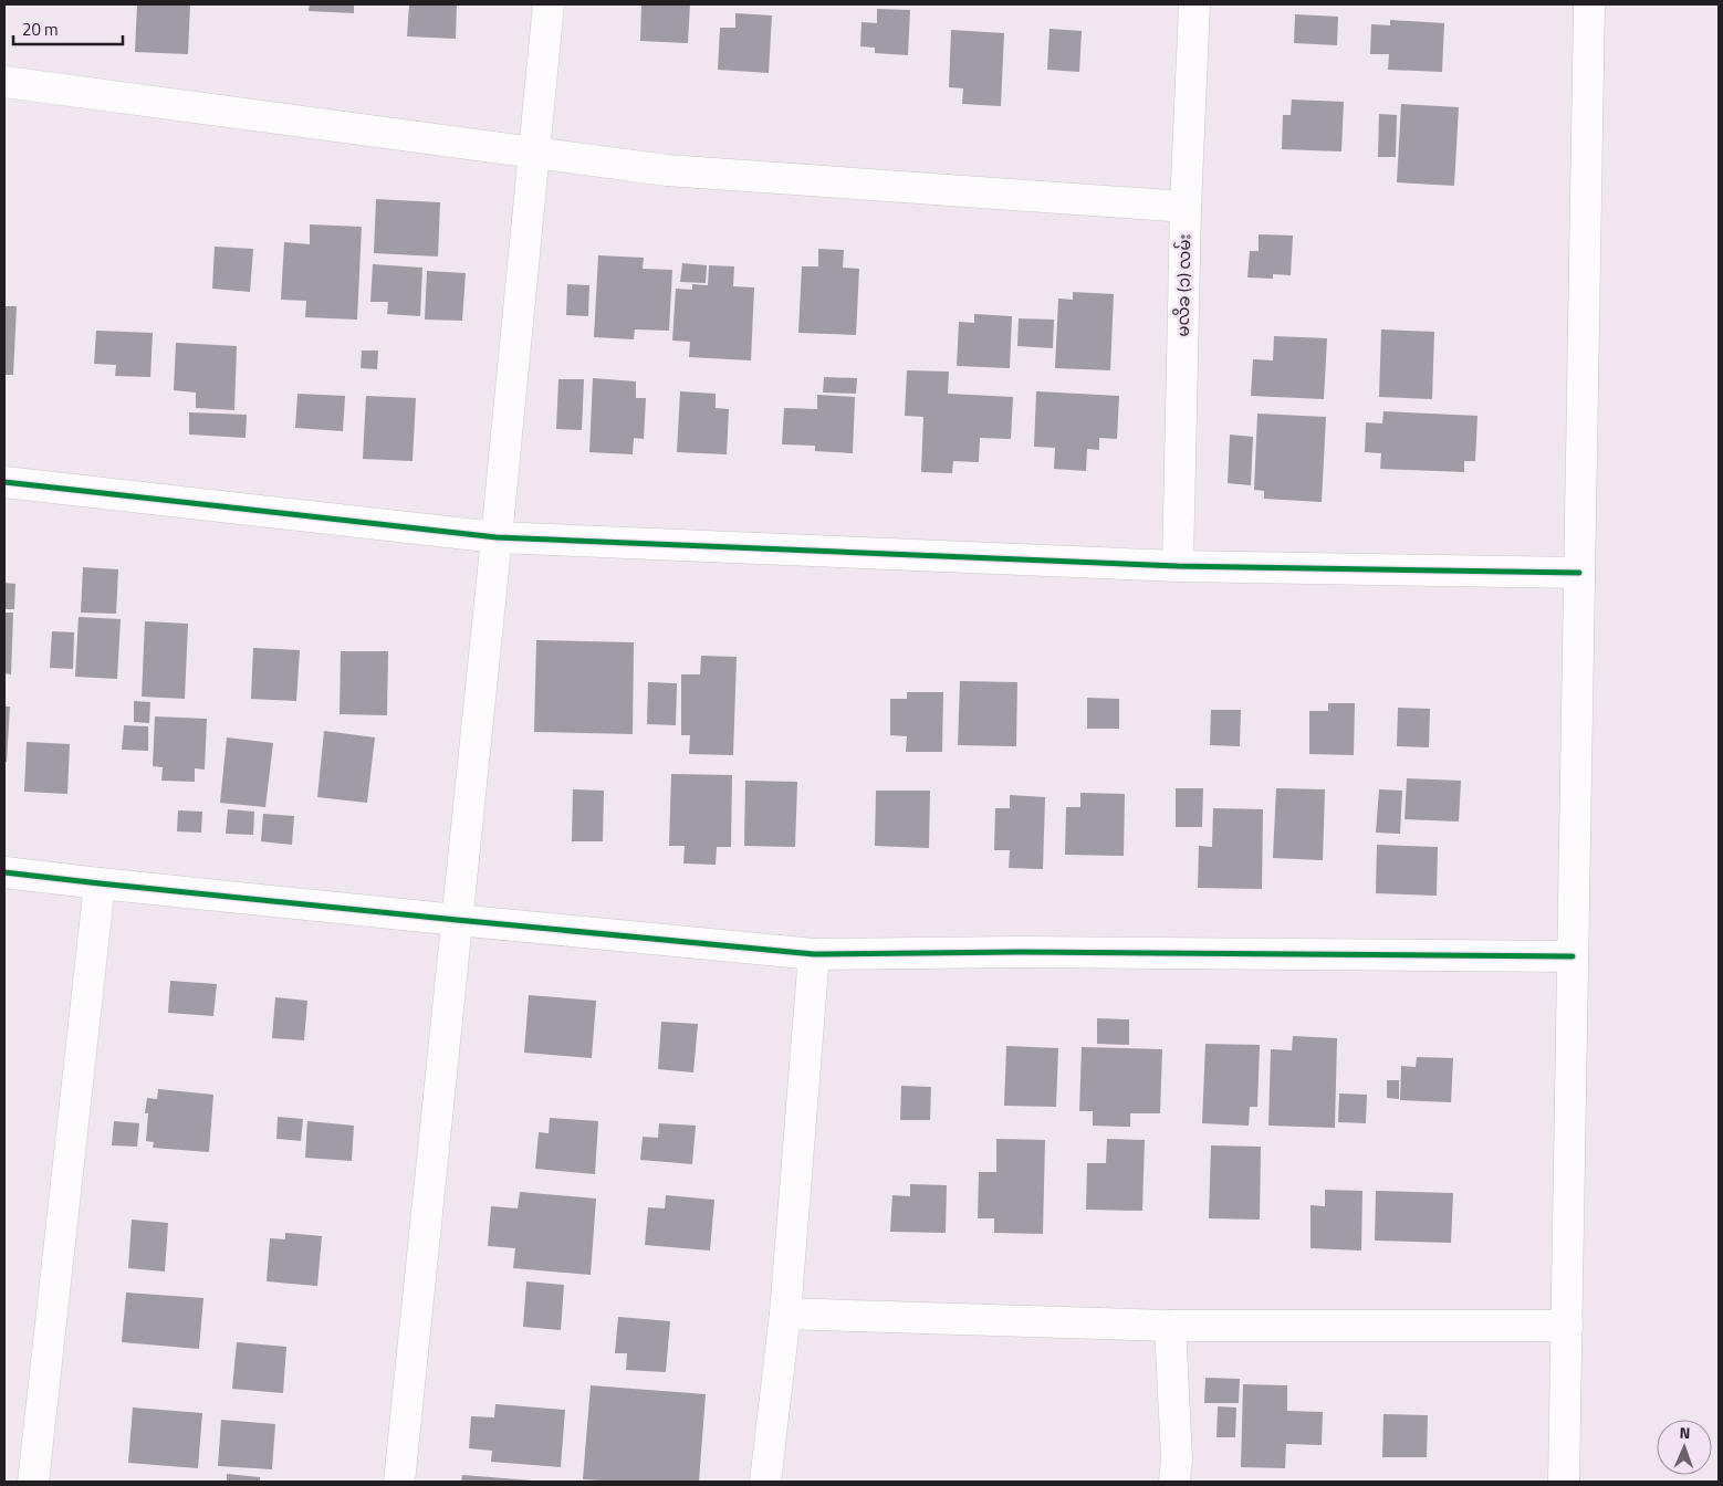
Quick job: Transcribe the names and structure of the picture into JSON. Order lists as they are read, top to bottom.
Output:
{
  "streets": {
    "street": ["မလိခ (၁) လမ်း"]
  },
  "scale_bar": "20 m",
  "north": "top"
}
